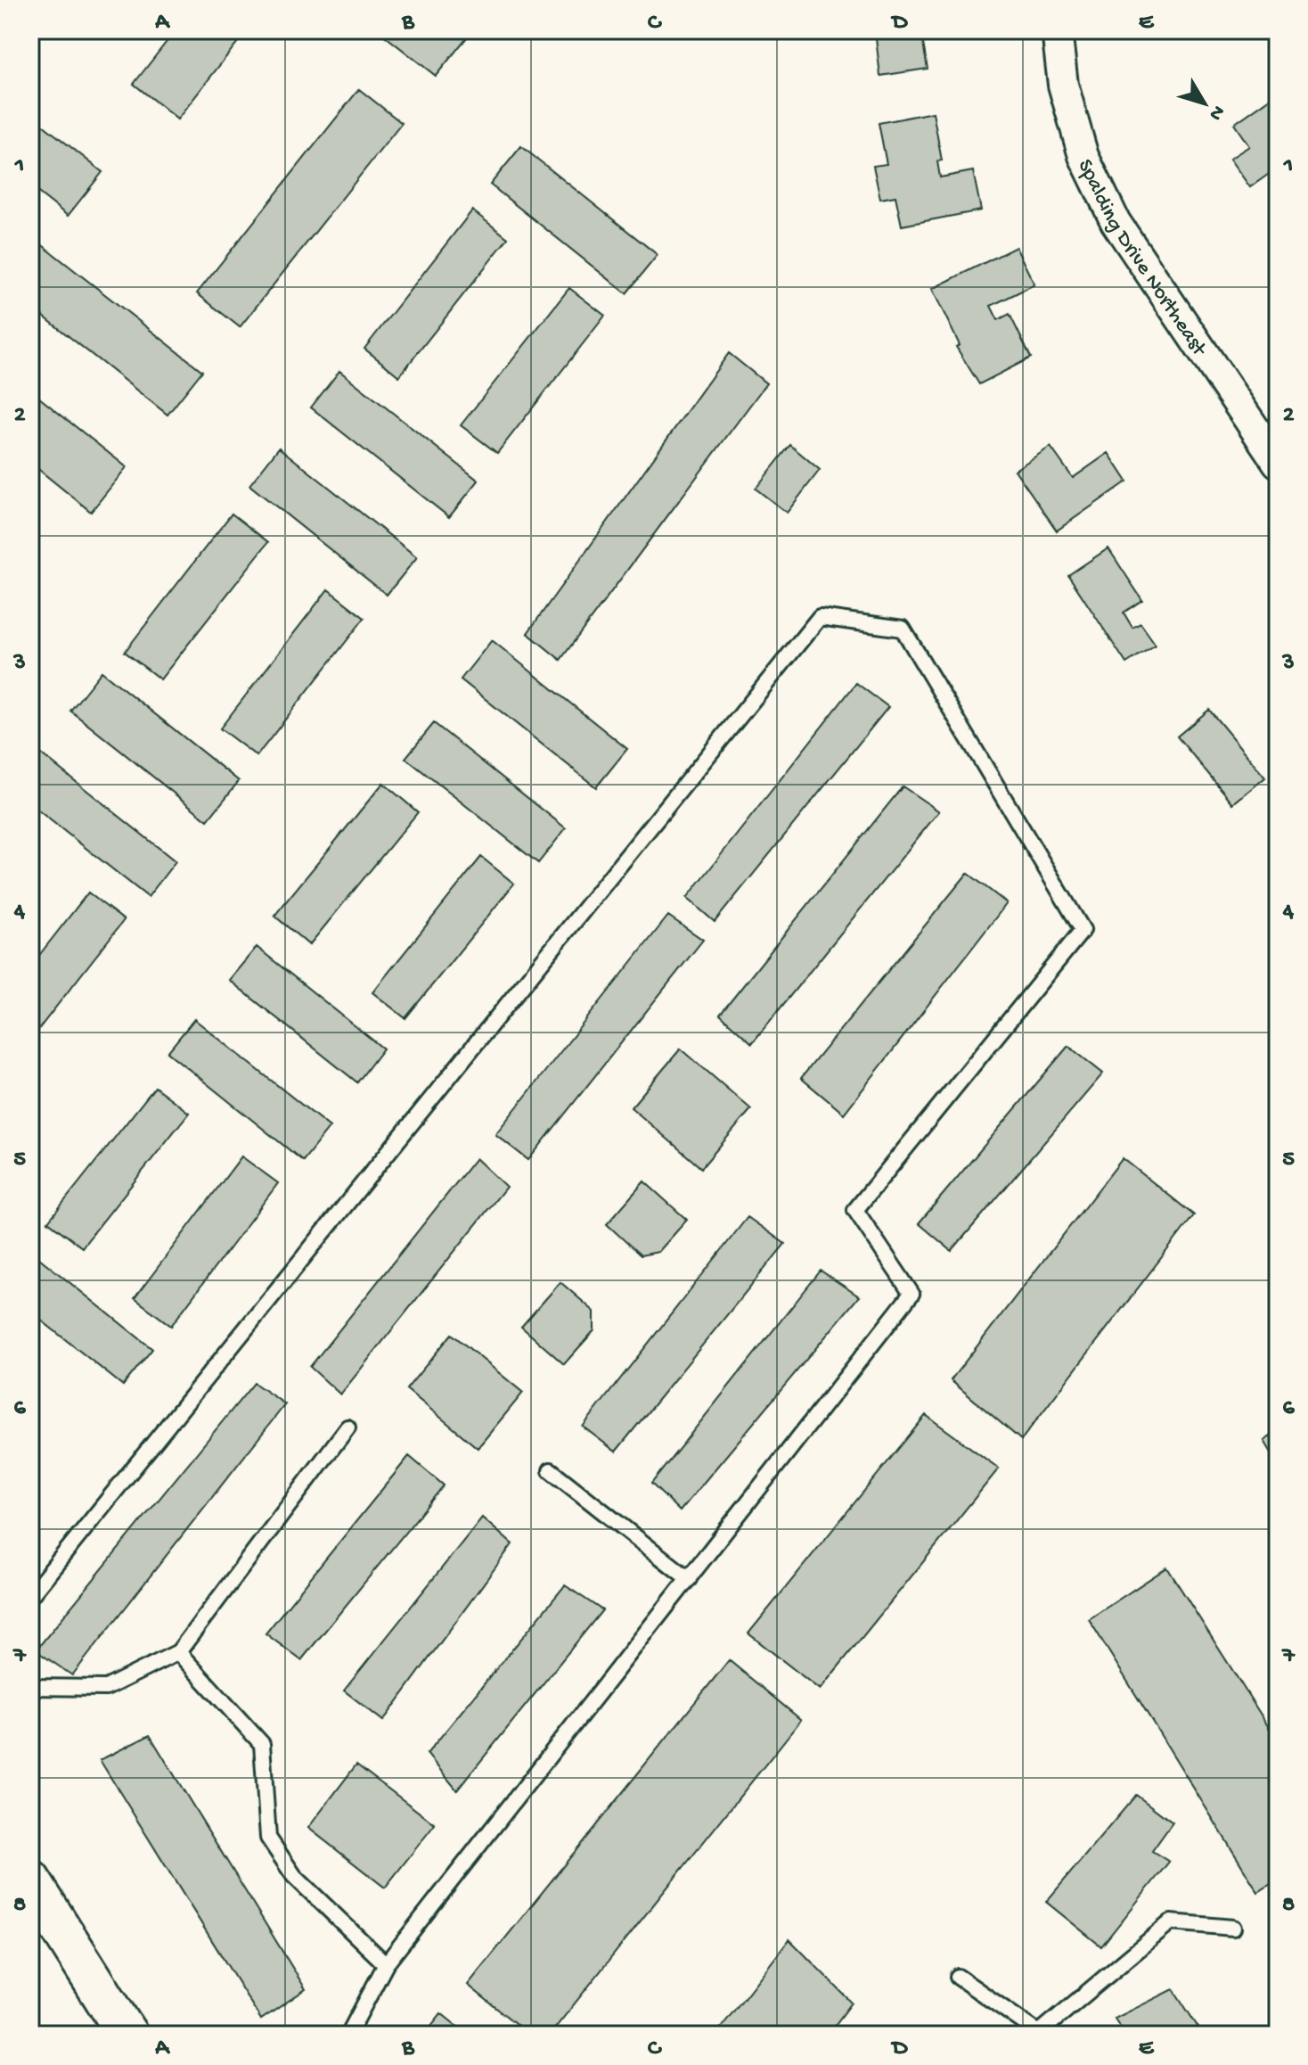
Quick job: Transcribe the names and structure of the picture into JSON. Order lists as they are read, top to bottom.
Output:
{
  "streets": {
    "street": ["Spalding Drive Northeast"]
  },
  "north": "bottom right",
  "grid": {
    "columns": [
      "A",
      "B",
      "C",
      "D",
      "E"
    ],
    "rows": [
      "1",
      "2",
      "3",
      "4",
      "5",
      "6",
      "7",
      "8"
    ]
  }
}
